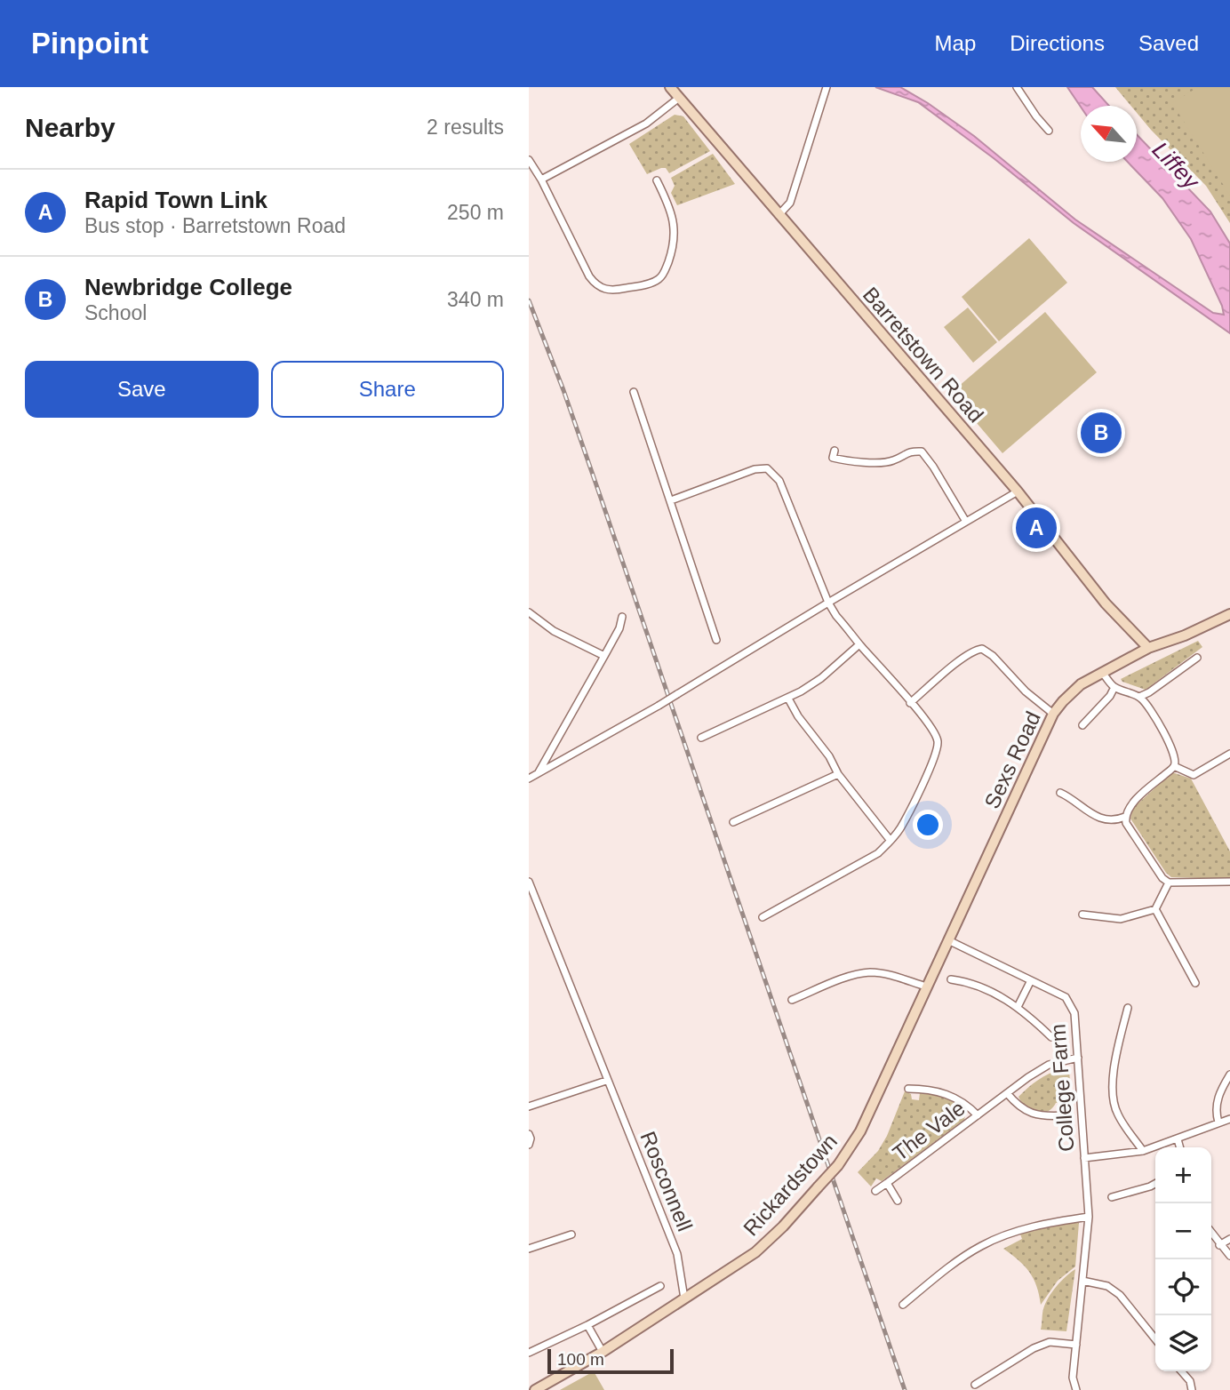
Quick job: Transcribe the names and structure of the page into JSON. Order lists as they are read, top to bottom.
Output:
{
  "streets": {
    "street": [
      "Barretstown Road",
      "Sexs Road",
      "College Farm",
      "The Vale",
      "Rosconnell",
      "Rickardstown"
    ]
  },
  "crossings": [
    ["Barretstown Road", "Sexs Road"],
    ["Sexs Road", "College Farm"],
    ["Sexs Road", "Rickardstown"],
    ["College Farm", "The Vale"],
    ["College Farm", "Rickardstown"],
    ["Rosconnell", "Rickardstown"]
  ],
  "water": ["Liffey"],
  "scale_bar": "100 m",
  "north": "top left",
  "page": {
    "header": "Pinpoint",
    "nav": ["Map", "Directions", "Saved"],
    "heading": ["Nearby", "2 results"],
    "list": [
      {
        "mark": "A",
        "name": "Rapid Town Link",
        "note": "Bus stop · Barretstown Road",
        "value": "250 m"
      },
      {
        "mark": "B",
        "name": "Newbridge College",
        "note": "School",
        "value": "340 m"
      }
    ],
    "buttons": ["Save", "Share"],
    "pins": ["B", "A"],
    "map_buttons": ["+", "−"],
    "scale": "100 m"
  }
}
